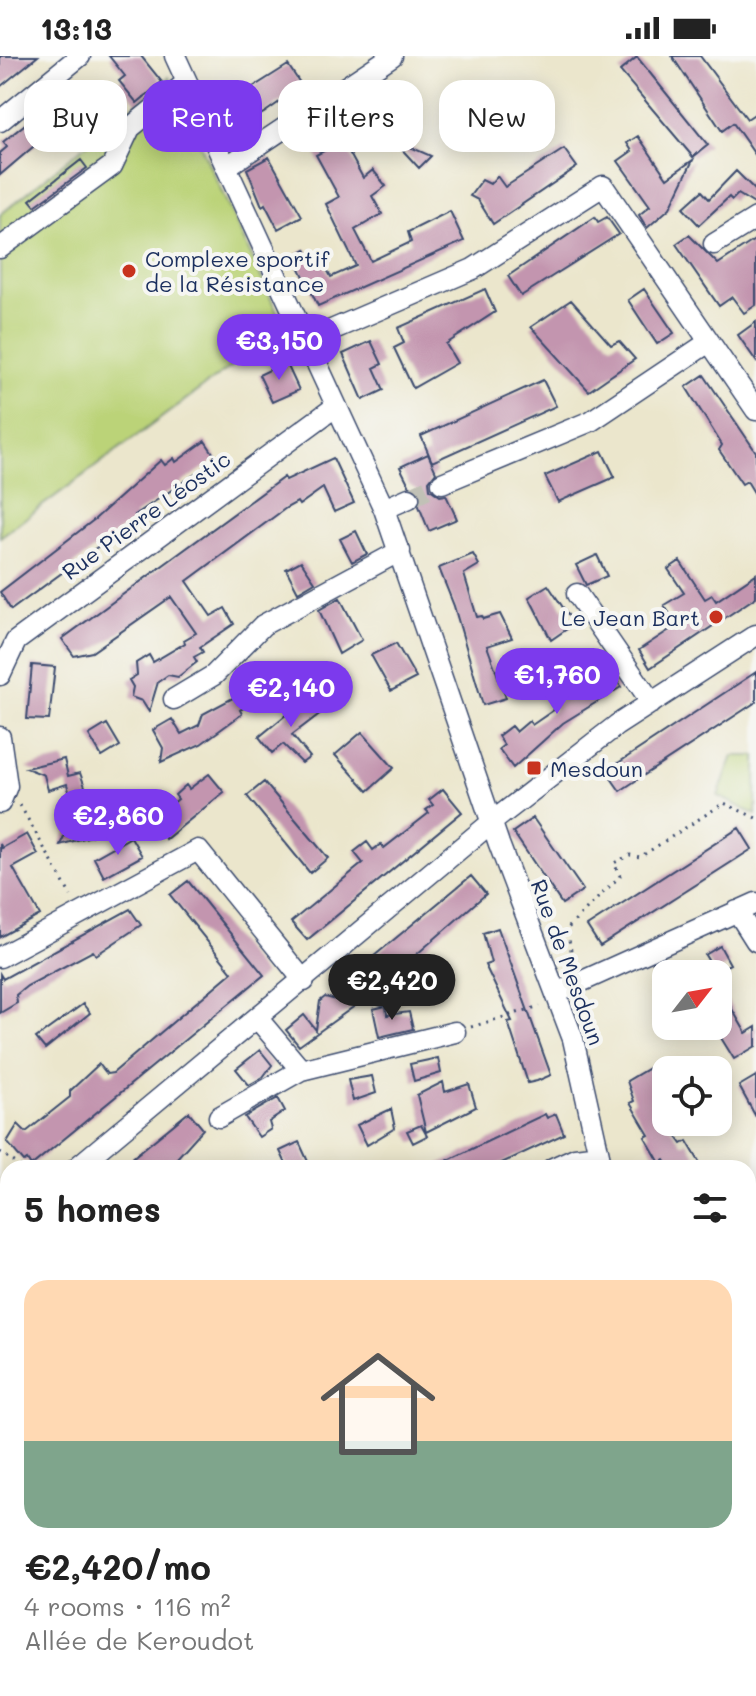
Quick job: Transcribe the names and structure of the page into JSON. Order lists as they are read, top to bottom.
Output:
{
  "streets": {
    "street": ["Rue Pierre Léostic", "Rue de Mesdoun"]
  },
  "crossings": [
    ["Rue Pierre Léostic", "Rue de Mesdoun"]
  ],
  "places": {
    "other": ["Complexe sportif de la Résistance", "Le Jean Bart"],
    "transit": ["Mesdoun"]
  },
  "north": "top right",
  "page": {
    "status": "13:13",
    "chip": [
      "Buy",
      "Rent",
      "Filters",
      "New"
    ],
    "price": [
      "€3,150",
      "€1,760",
      "€2,140",
      "€2,860",
      "€2,420"
    ],
    "heading": "5 homes",
    "list": [
      {
        "name": "€2,420/mo",
        "note": "4 rooms · 116 m² · Allée de Keroudot"
      }
    ]
  }
}
